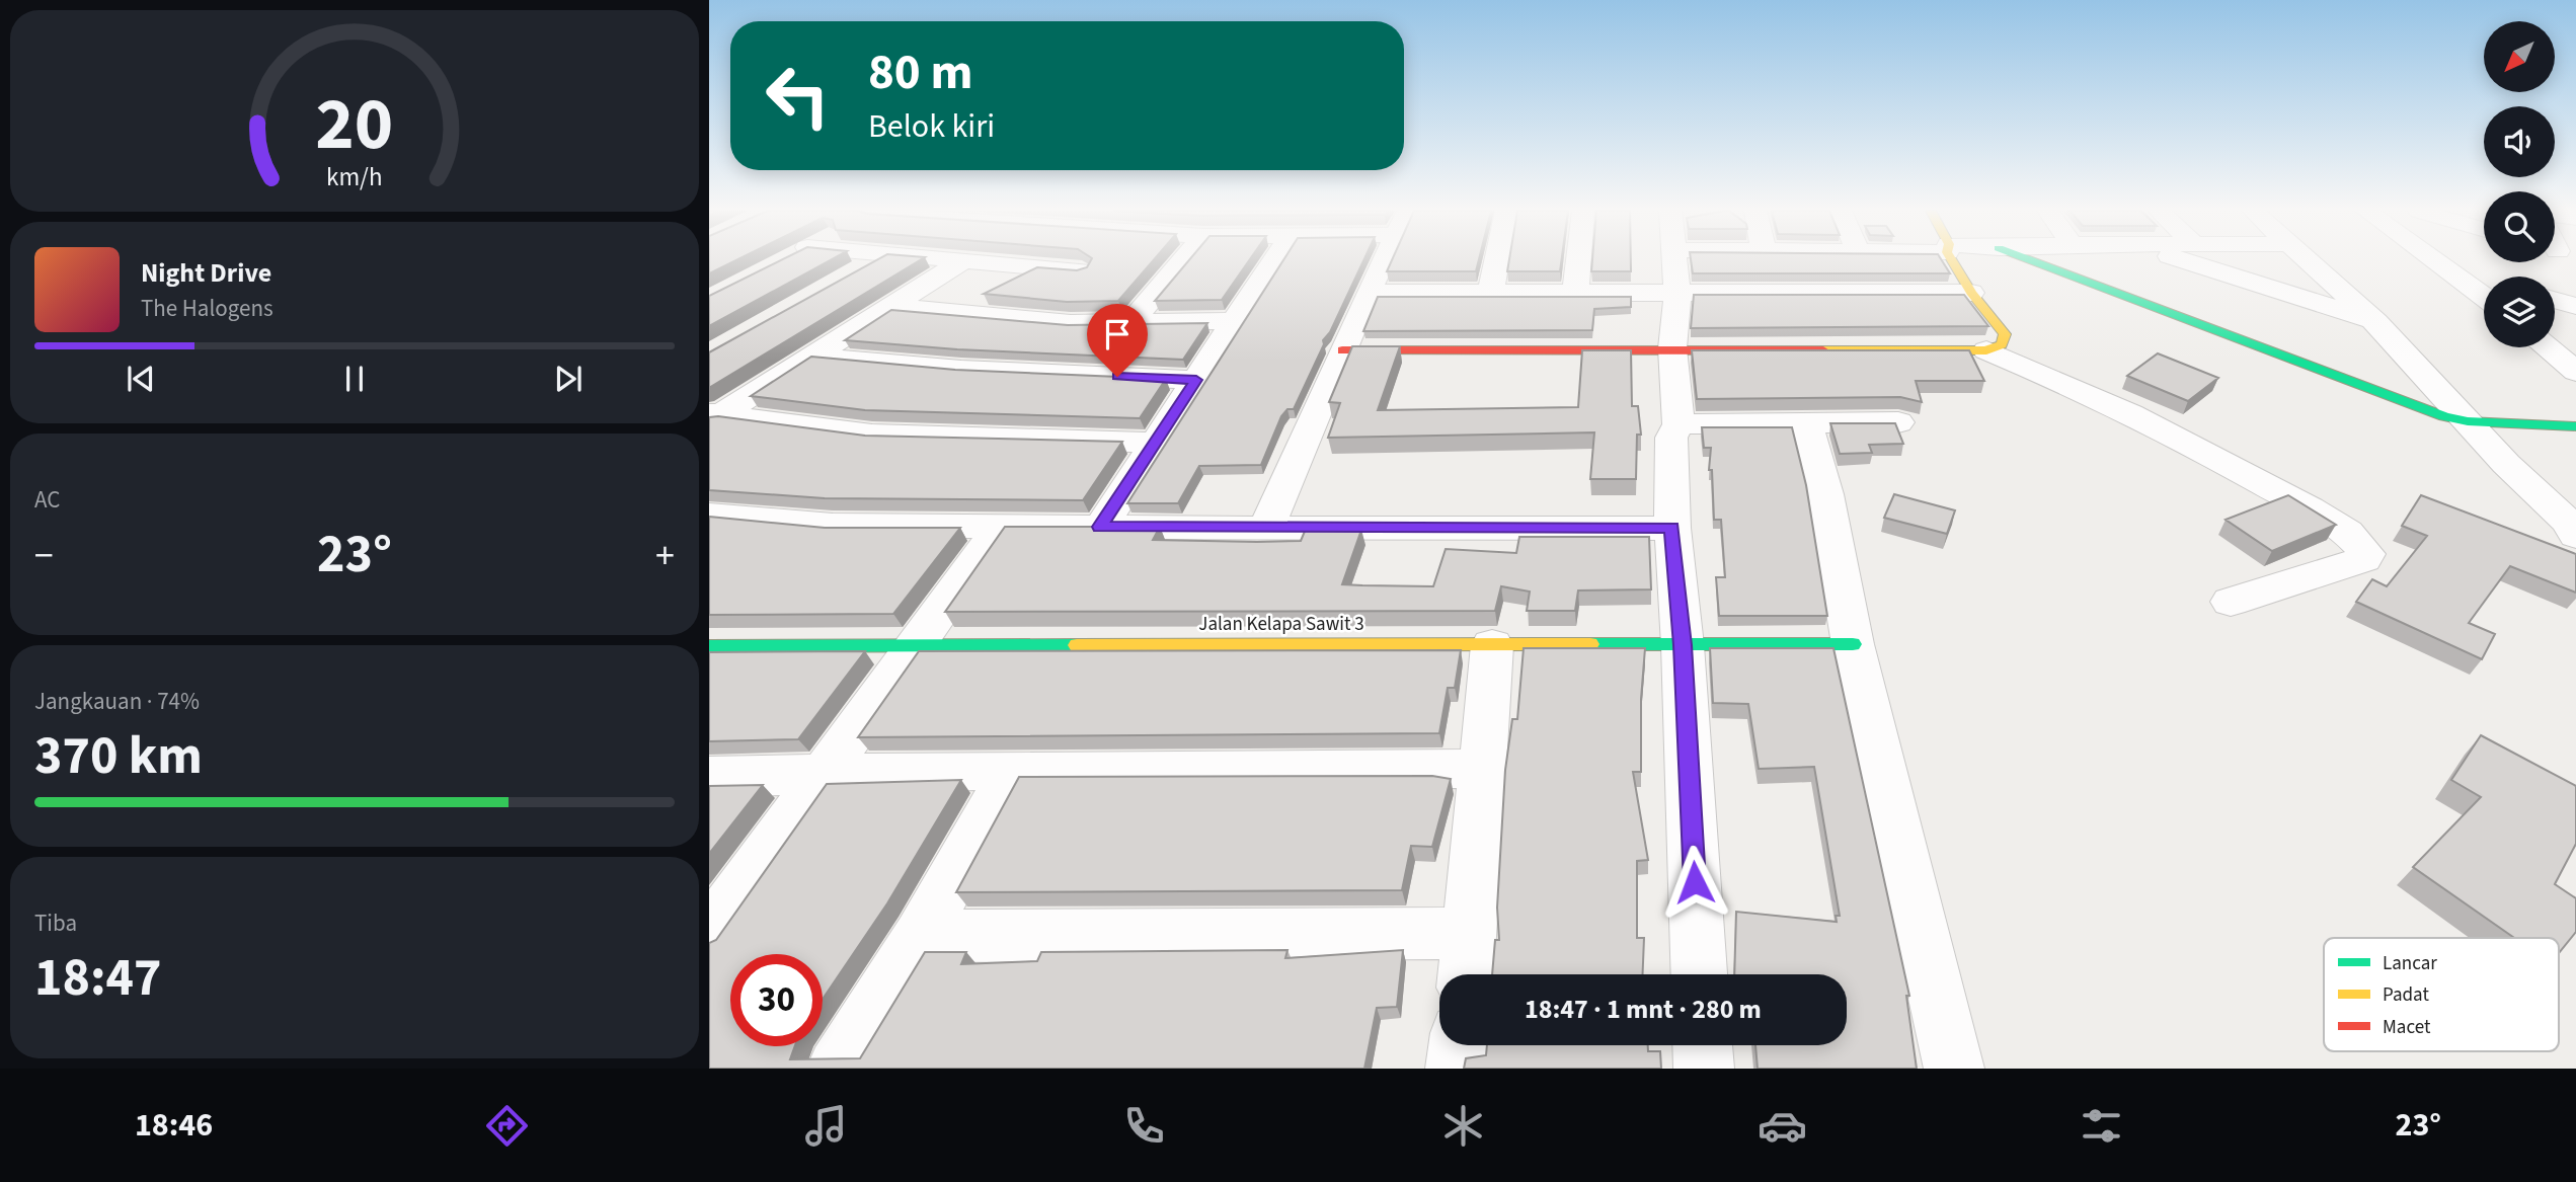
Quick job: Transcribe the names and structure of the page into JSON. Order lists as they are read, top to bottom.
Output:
{
  "streets": {
    "street": ["Jalan Kelapa Sawit 3"]
  },
  "legend": ["Lancar", "Padat", "Macet"],
  "north": "bottom left",
  "page": {
    "turn": ["80 m", "Belok kiri"],
    "song": ["Night Drive", "The Halogens"],
    "tile": [
      "AC",
      ["Jangkauan · 74%", "370 km"],
      ["Tiba", "18:47"]
    ],
    "heat": ["−", "23°", "+"],
    "limit": "30",
    "trip": "18:47 · 1 mnt · 280 m",
    "tabs": ["18:46", "23°"],
    "gauge": ["20", "km/h"]
  }
}
